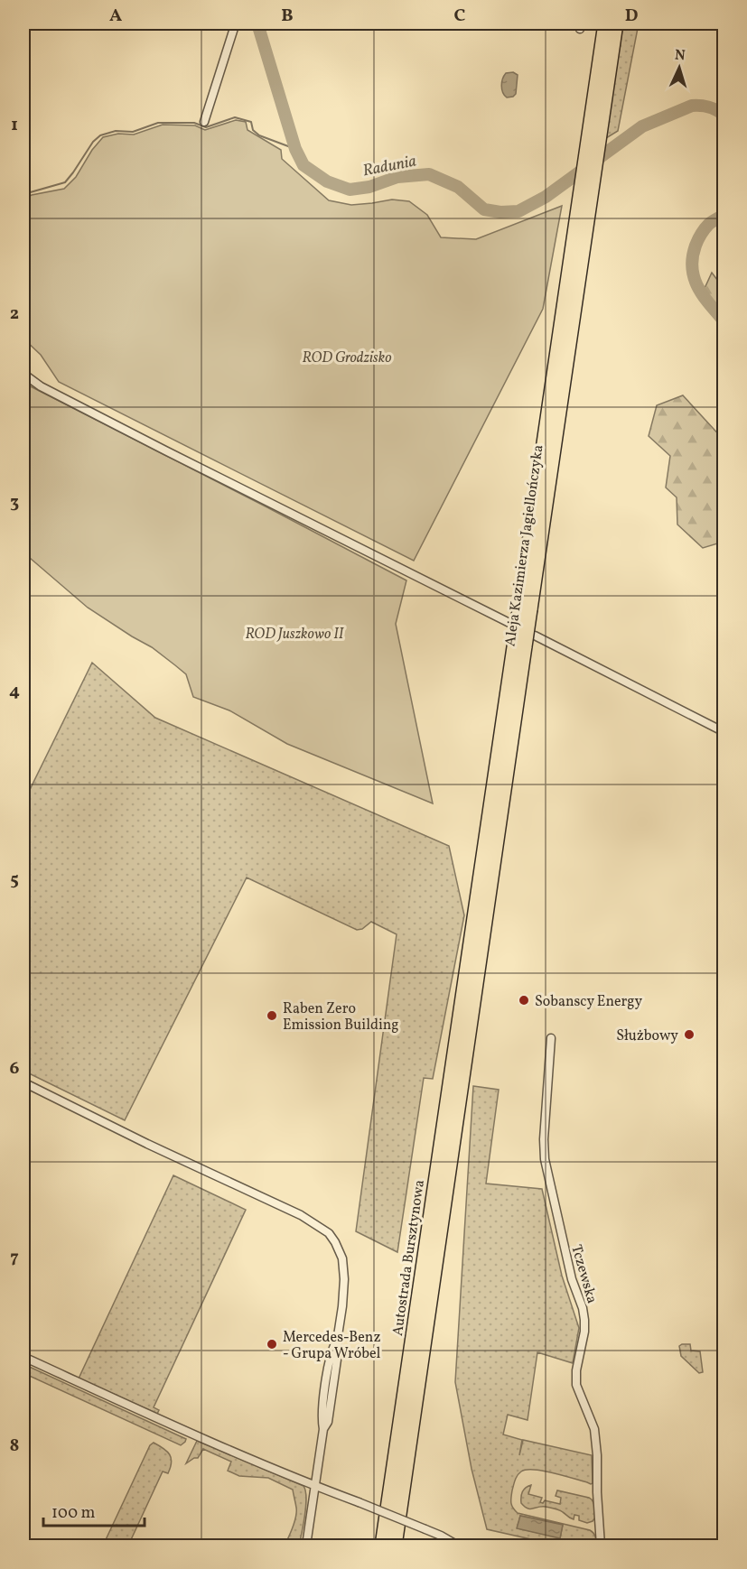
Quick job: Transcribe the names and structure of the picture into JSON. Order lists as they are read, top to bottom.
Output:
{
  "streets": {
    "highway": ["Aleja Kazimierza Jagiellończyka", "Autostrada Bursztynowa"],
    "street": ["Tczewska"]
  },
  "crossings": [
    ["Aleja Kazimierza Jagiellończyka", "Autostrada Bursztynowa"]
  ],
  "water": ["Radunia"],
  "parks": ["ROD Grodzisko", "ROD Juszkowo II"],
  "places": [
    "Sobanscy Energy",
    "Raben Zero Emission Building",
    "Służbowy",
    "Mercedes-Benz - Grupa Wróbel"
  ],
  "scale_bar": "100 m",
  "north": "top",
  "grid": {
    "columns": [
      "A",
      "B",
      "C",
      "D"
    ],
    "rows": [
      "1",
      "2",
      "3",
      "4",
      "5",
      "6",
      "7",
      "8"
    ]
  }
}
